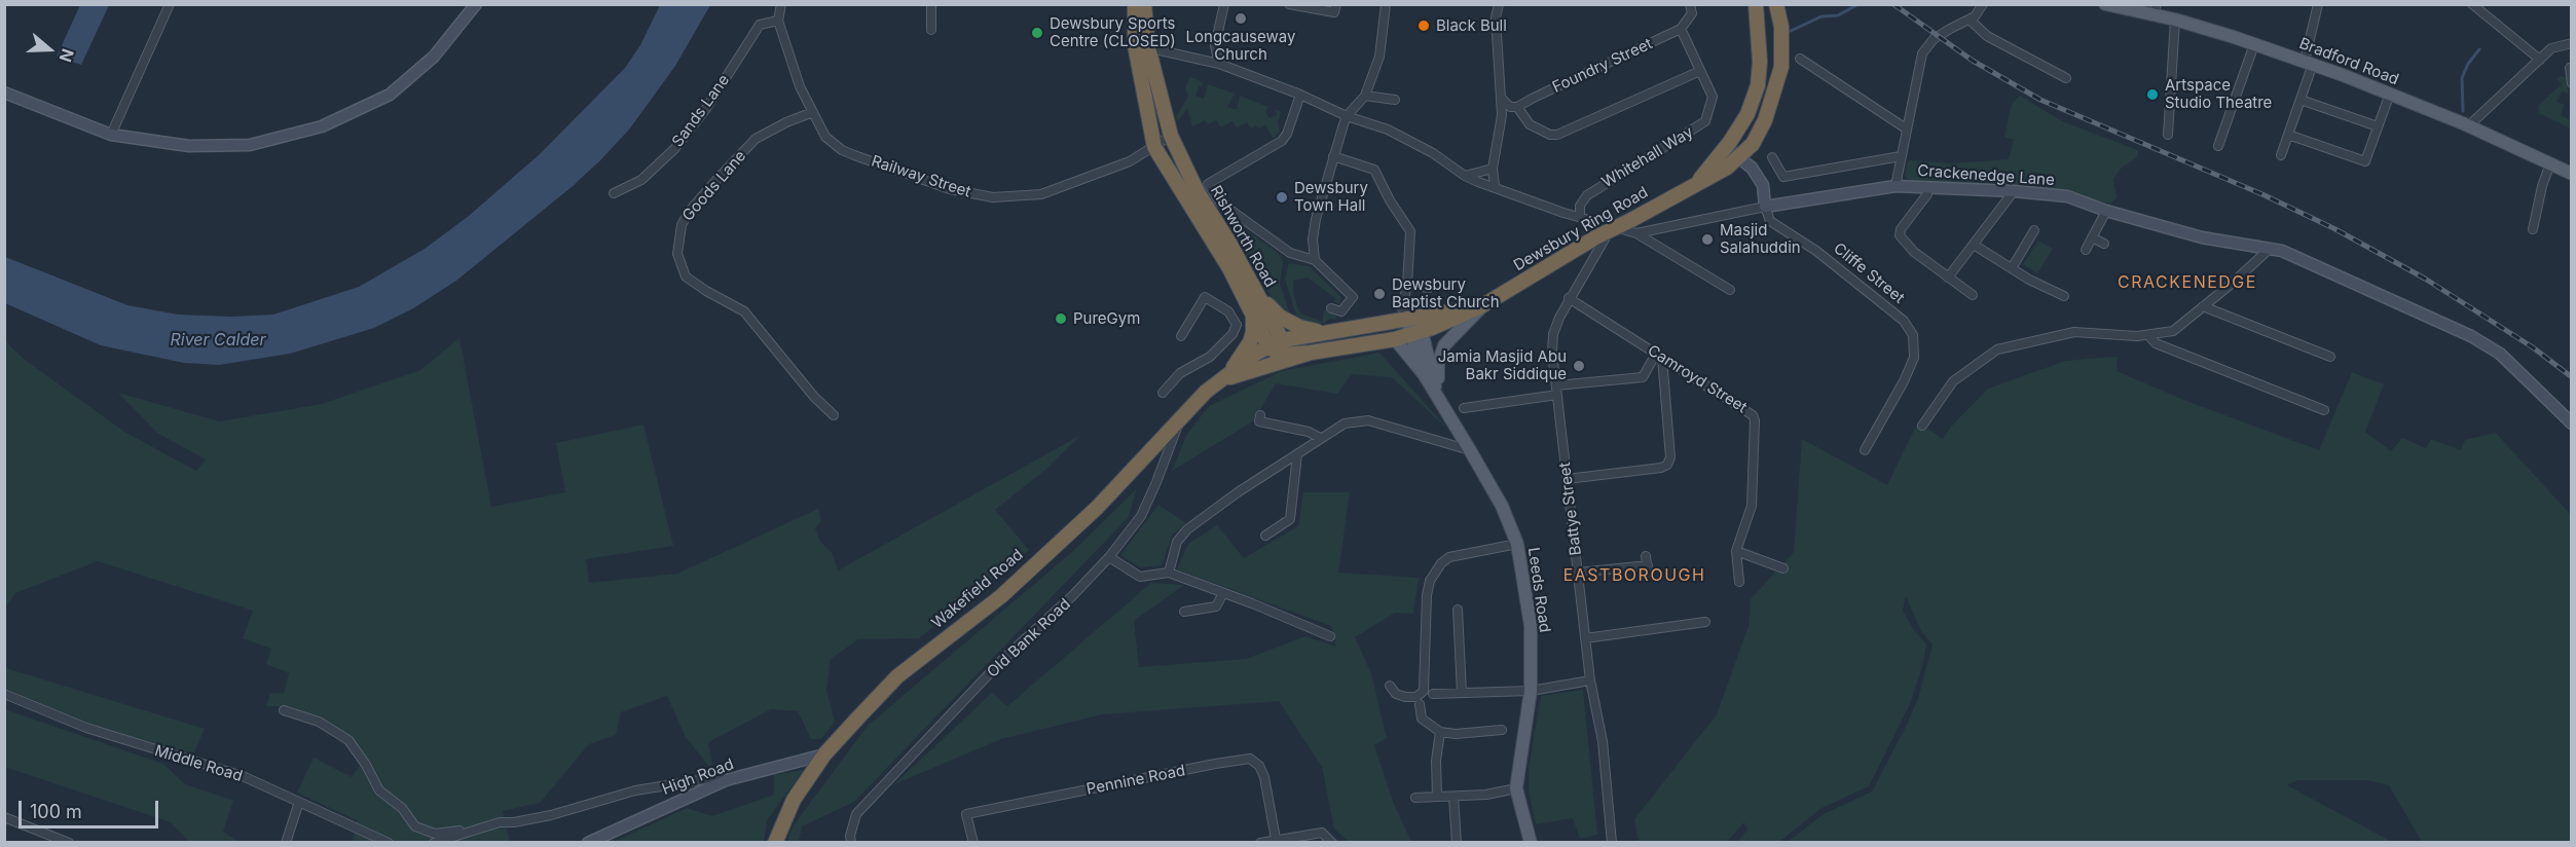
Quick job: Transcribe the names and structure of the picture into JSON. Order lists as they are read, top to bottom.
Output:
{
  "streets": {
    "highway": ["Dewsbury Ring Road", "Rishworth Road", "Wakefield Road"],
    "main road": ["Bradford Road", "Leeds Road"],
    "street": [
      "Foundry Street",
      "Sands Lane",
      "Whitehall Way",
      "Crackenedge Lane",
      "Railway Street",
      "Goods Lane",
      "Cliffe Street",
      "Camroyd Street",
      "Battye Street",
      "Old Bank Road",
      "Middle Road",
      "High Road",
      "Pennine Road"
    ]
  },
  "crossings": [
    ["Foundry Street", "Whitehall Way"],
    ["Sands Lane", "Railway Street"],
    ["Whitehall Way", "Crackenedge Lane"],
    ["Crackenedge Lane", "Dewsbury Ring Road"],
    ["Crackenedge Lane", "Rishworth Road"],
    ["Crackenedge Lane", "Cliffe Street"],
    ["Crackenedge Lane", "Battye Street"],
    ["Railway Street", "Goods Lane"],
    ["Railway Street", "Rishworth Road"],
    ["Dewsbury Ring Road", "Rishworth Road"],
    ["Dewsbury Ring Road", "Cliffe Street"],
    ["Dewsbury Ring Road", "Wakefield Road"],
    ["Dewsbury Ring Road", "Leeds Road"],
    ["Rishworth Road", "Wakefield Road"],
    ["Camroyd Street", "Battye Street"],
    ["Wakefield Road", "Old Bank Road"],
    ["Wakefield Road", "High Road"]
  ],
  "districts": ["CRACKENEDGE", "EASTBOROUGH"],
  "water": ["River Calder"],
  "places": [
    "Longcauseway Church",
    "Black Bull",
    "Dewsbury Sports Centre (CLOSED)",
    "Artspace Studio Theatre",
    "Dewsbury Town Hall",
    "Masjid Salahuddin",
    "Dewsbury Baptist Church",
    "PureGym",
    "Jamia Masjid Abu Bakr Siddique"
  ],
  "scale_bar": "100 m",
  "north": "right"
}
